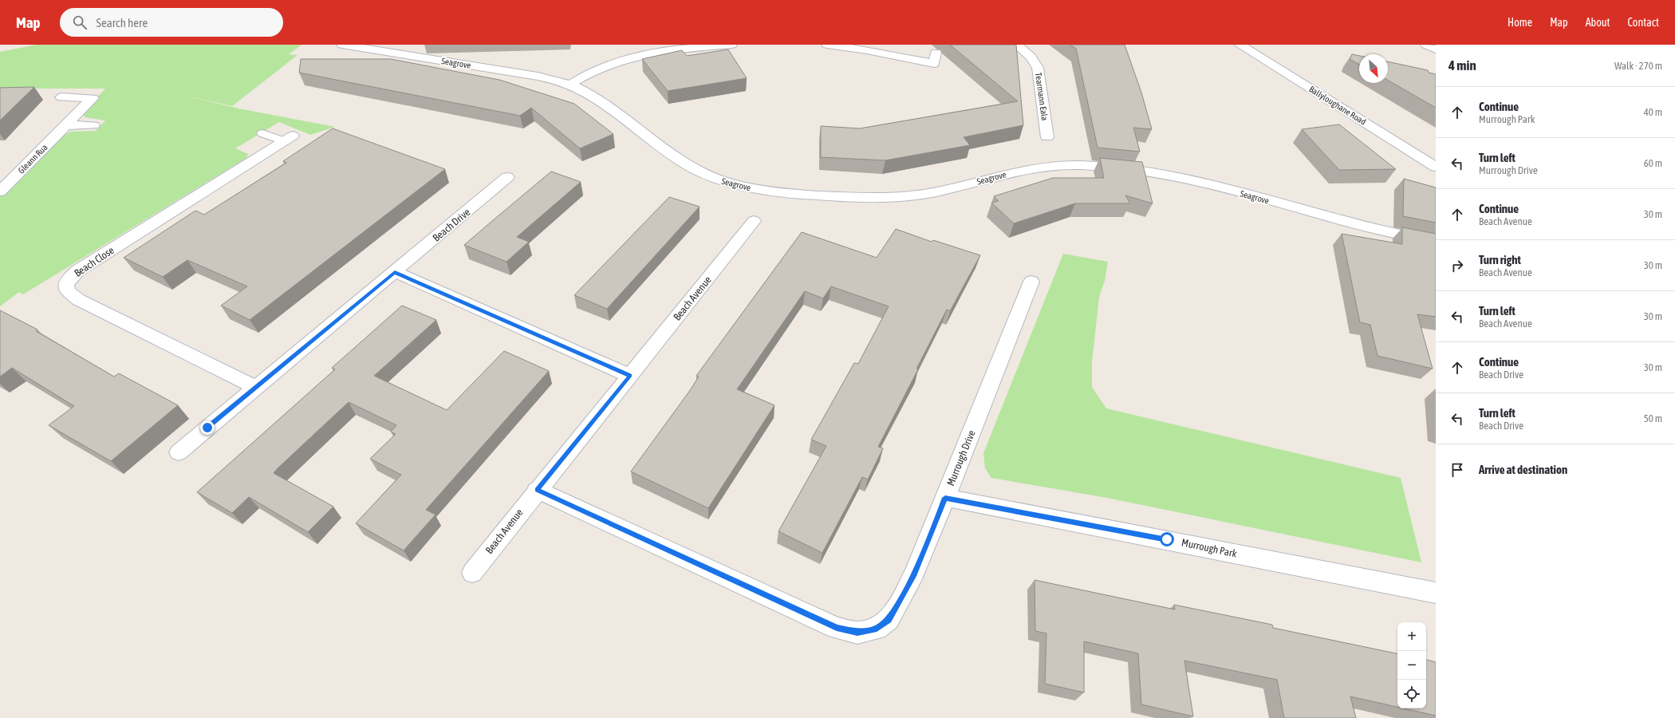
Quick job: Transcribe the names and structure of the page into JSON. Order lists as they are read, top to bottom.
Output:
{
  "streets": {
    "street": [
      "Seagrove",
      "Tearmann Eala",
      "Ballyloughane Road",
      "Gleann Rua",
      "Beach Drive",
      "Beach Close",
      "Beach Avenue",
      "Murrough Drive",
      "Murrough Park"
    ]
  },
  "crossings": [
    ["Beach Drive", "Beach Close"],
    ["Beach Avenue", "Murrough Drive"],
    ["Murrough Drive", "Murrough Park"]
  ],
  "north": "bottom right",
  "page": {
    "header": "Map",
    "search": "Search here",
    "nav": [
      "Home",
      "Map",
      "About",
      "Contact"
    ],
    "heading": ["4 min", "Walk · 270 m"],
    "list": [
      ["Continue", "Murrough Park", "40 m"],
      ["Turn left", "Murrough Drive", "60 m"],
      ["Continue", "Beach Avenue", "30 m"],
      ["Turn right", "Beach Avenue", "30 m"],
      ["Turn left", "Beach Avenue", "30 m"],
      ["Continue", "Beach Drive", "30 m"],
      ["Turn left", "Beach Drive", "50 m"],
      "Arrive at destination"
    ],
    "map_buttons": ["+", "−"]
  }
}
